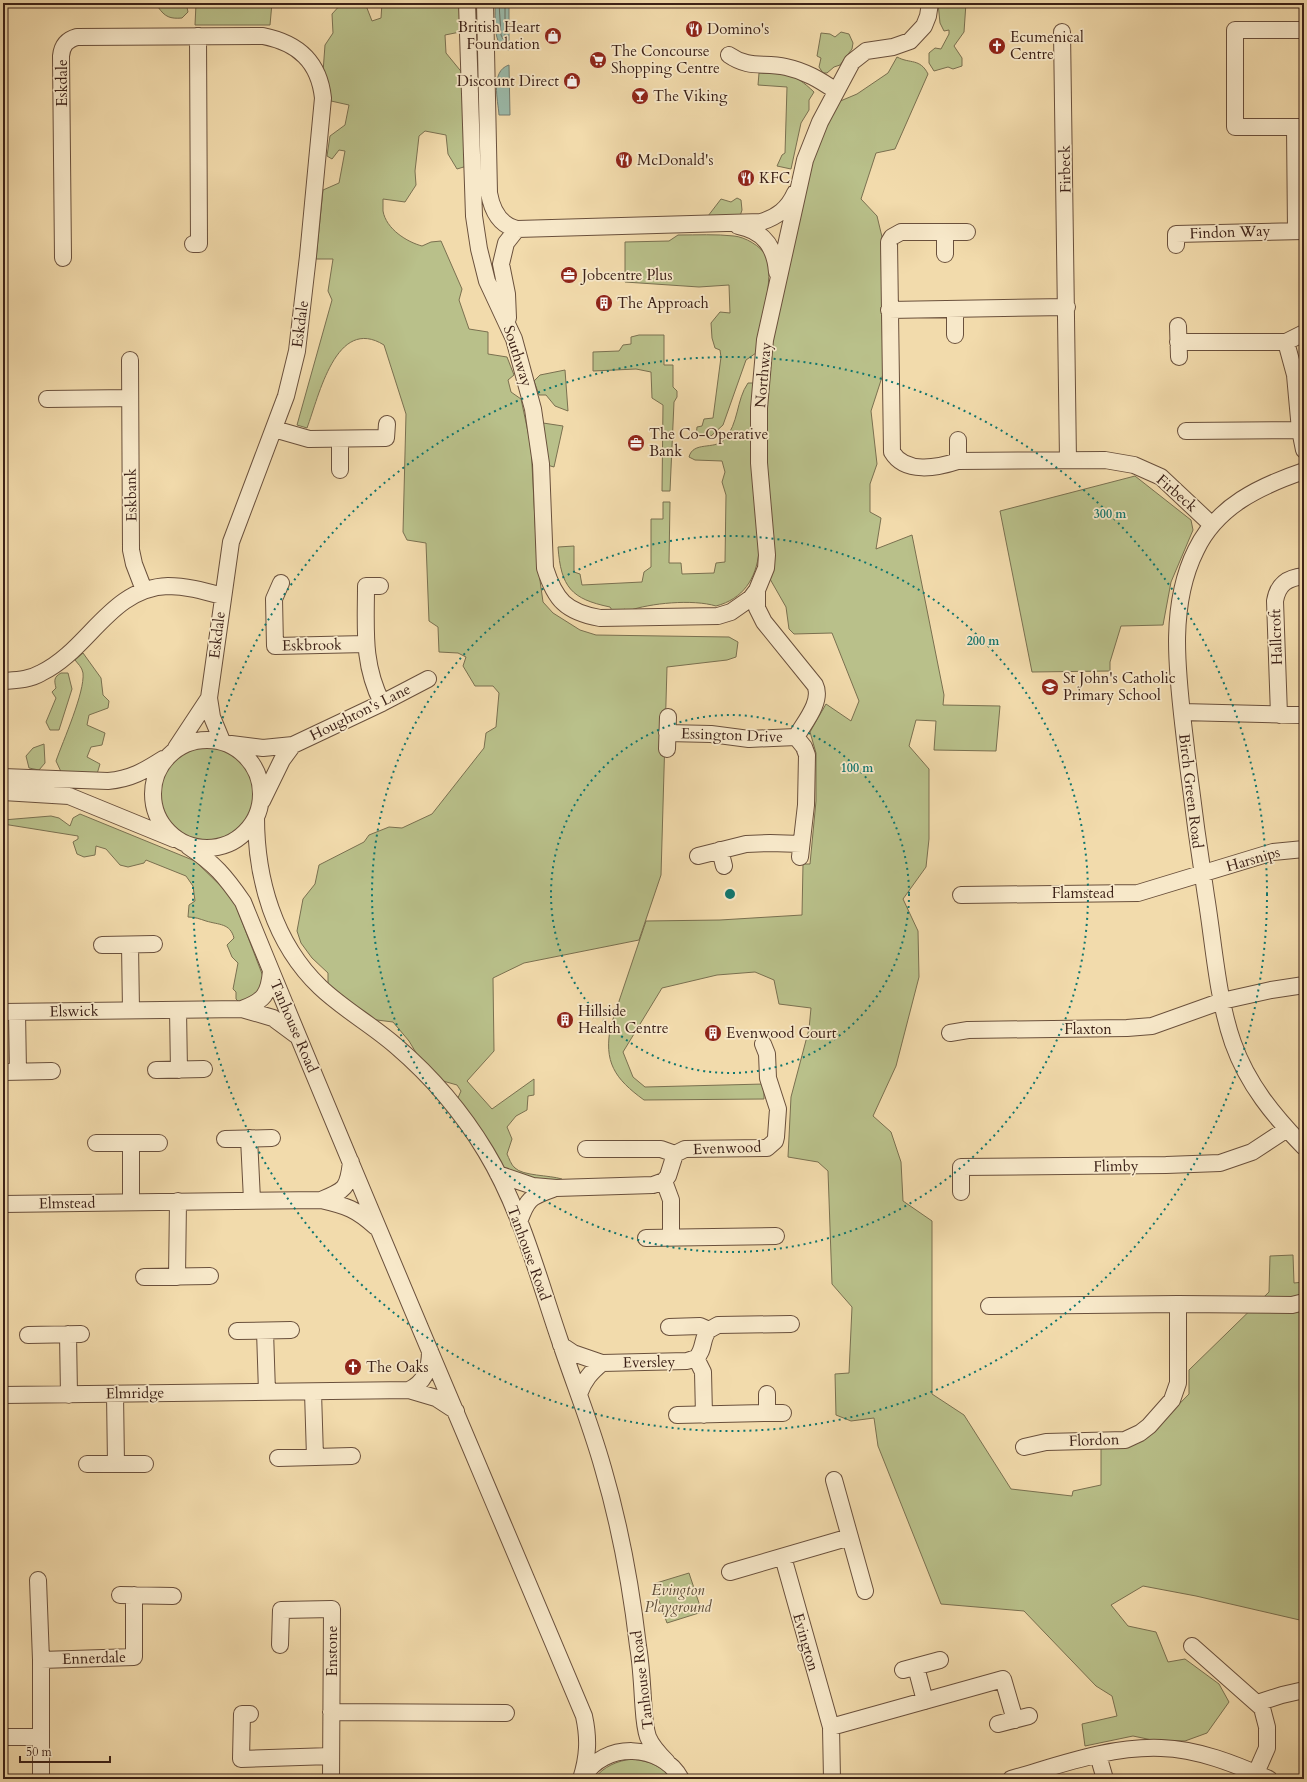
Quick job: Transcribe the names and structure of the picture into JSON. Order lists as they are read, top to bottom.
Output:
{
  "streets": {
    "street": [
      "Eskdale",
      "Firbeck",
      "Findon Way",
      "Southway",
      "Northway",
      "Eskbank",
      "Hallcroft",
      "Eskbrook",
      "Houghton's Lane",
      "Essington Drive",
      "Birch Green Road",
      "Harsnips",
      "Flamstead",
      "Elswick",
      "Tanhouse Road",
      "Flaxton",
      "Evenwood",
      "Flimby",
      "Elmstead",
      "Eversley",
      "Elmridge",
      "Flordon",
      "Evington",
      "Enstone",
      "Ennerdale"
    ]
  },
  "crossings": [
    ["Eskdale", "Houghton's Lane"],
    ["Eskdale", "Tanhouse Road"],
    ["Firbeck", "Birch Green Road"],
    ["Southway", "Northway"],
    ["Northway", "Essington Drive"],
    ["Houghton's Lane", "Tanhouse Road"],
    ["Birch Green Road", "Harsnips"],
    ["Birch Green Road", "Flamstead"],
    ["Birch Green Road", "Flaxton"],
    ["Birch Green Road", "Flimby"],
    ["Harsnips", "Flamstead"],
    ["Elswick", "Tanhouse Road"],
    ["Tanhouse Road", "Elmstead"],
    ["Tanhouse Road", "Eversley"],
    ["Tanhouse Road", "Elmridge"]
  ],
  "parks": ["Evington Playground"],
  "places": {
    "restaurant": ["Domino's", "McDonald's", "KFC"],
    "shop": ["British Heart Foundation", "Discount Direct"],
    "church": ["Ecumenical Centre", "The Oaks"],
    "supermarket": ["The Concourse Shopping Centre"],
    "bar": ["The Viking"],
    "office": ["Jobcentre Plus", "The Co-Operative Bank"],
    "building": ["The Approach", "Hillside Health Centre", "Evenwood Court"],
    "school or university": ["St John's Catholic Primary School"]
  },
  "scale_bar": "50 m",
  "rings": ["300 m", "200 m", "100 m"]
}
